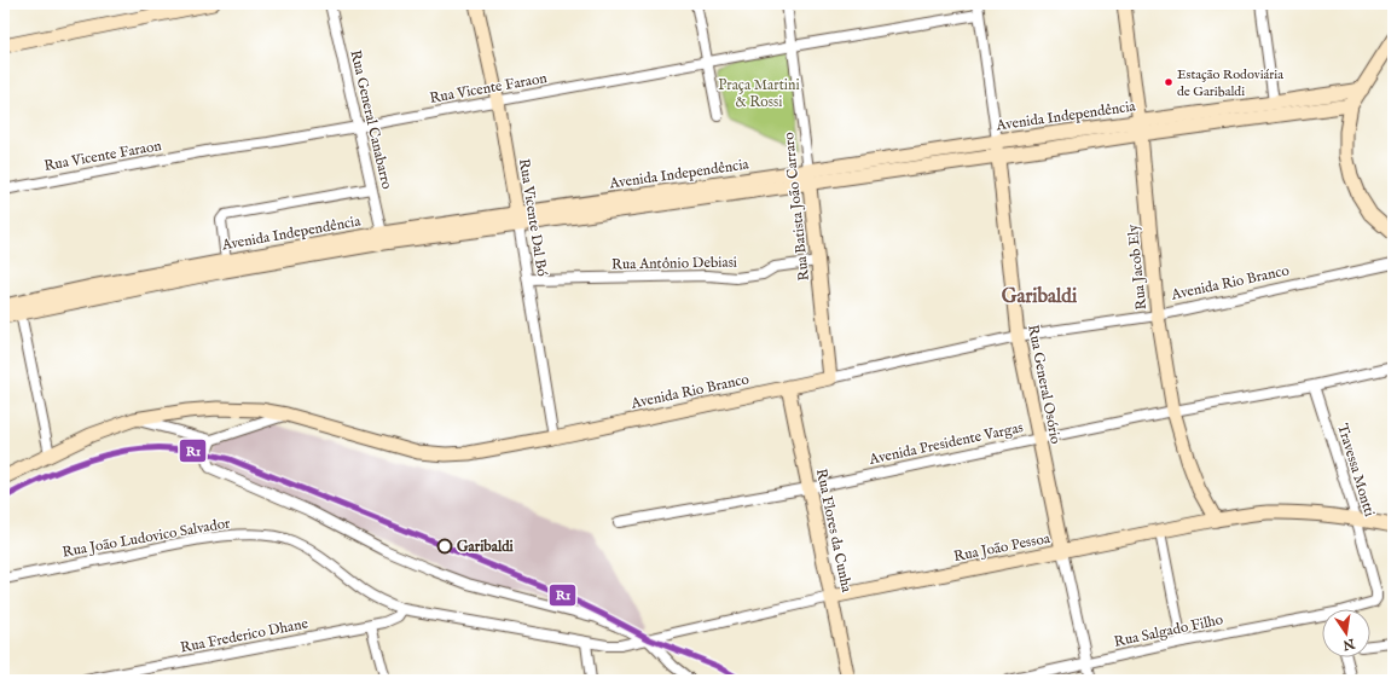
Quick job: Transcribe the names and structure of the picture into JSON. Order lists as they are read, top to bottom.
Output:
{
  "streets": {
    "main road": [
      "Avenida Independência",
      "Rua Batista João Carraro",
      "Rua Vicente Dal Bó",
      "Rua Jacob Ely",
      "Avenida Rio Branco",
      "Rua General Osório",
      "Rua Flores da Cunha",
      "Rua João Pessoa"
    ],
    "street": [
      "Rua Vicente Faraon",
      "Rua General Canabarro",
      "Rua Antônio Debiasi",
      "Avenida Presidente Vargas",
      "Travessa Montti",
      "Rua João Ludovico Salvador",
      "Rua Salgado Filho",
      "Rua Frederico Dhane"
    ]
  },
  "crossings": [
    ["Rua Vicente Faraon", "Rua General Canabarro"],
    ["Rua Vicente Faraon", "Rua Batista João Carraro"],
    ["Rua Vicente Faraon", "Rua Vicente Dal Bó"],
    ["Rua Vicente Faraon", "Rua General Osório"],
    ["Avenida Independência", "Rua General Canabarro"],
    ["Avenida Independência", "Rua Batista João Carraro"],
    ["Avenida Independência", "Rua Vicente Dal Bó"],
    ["Avenida Independência", "Rua Jacob Ely"],
    ["Avenida Independência", "Rua General Osório"],
    ["Rua Batista João Carraro", "Rua Antônio Debiasi"],
    ["Rua Batista João Carraro", "Avenida Rio Branco"],
    ["Rua Vicente Dal Bó", "Rua Antônio Debiasi"],
    ["Rua Vicente Dal Bó", "Avenida Rio Branco"],
    ["Rua Jacob Ely", "Avenida Rio Branco"],
    ["Rua Jacob Ely", "Avenida Presidente Vargas"],
    ["Rua Jacob Ely", "Rua João Pessoa"],
    ["Avenida Rio Branco", "Rua General Osório"],
    ["Avenida Rio Branco", "Rua Flores da Cunha"],
    ["Rua General Osório", "Avenida Presidente Vargas"],
    ["Rua General Osório", "Rua João Pessoa"],
    ["Rua General Osório", "Rua Salgado Filho"],
    ["Avenida Presidente Vargas", "Travessa Montti"],
    ["Avenida Presidente Vargas", "Rua Flores da Cunha"],
    ["Travessa Montti", "Rua João Pessoa"],
    ["Travessa Montti", "Rua Salgado Filho"],
    ["Rua Flores da Cunha", "Rua João Pessoa"],
    ["Rua João Ludovico Salvador", "Rua João Pessoa"],
    ["Rua João Ludovico Salvador", "Rua Frederico Dhane"]
  ],
  "districts": ["Garibaldi"],
  "parks": ["Praça Martini & Rossi"],
  "places": ["Estação Rodoviária de Garibaldi", "Garibaldi"],
  "lines": ["transit line R1"],
  "north": "bottom"
}
